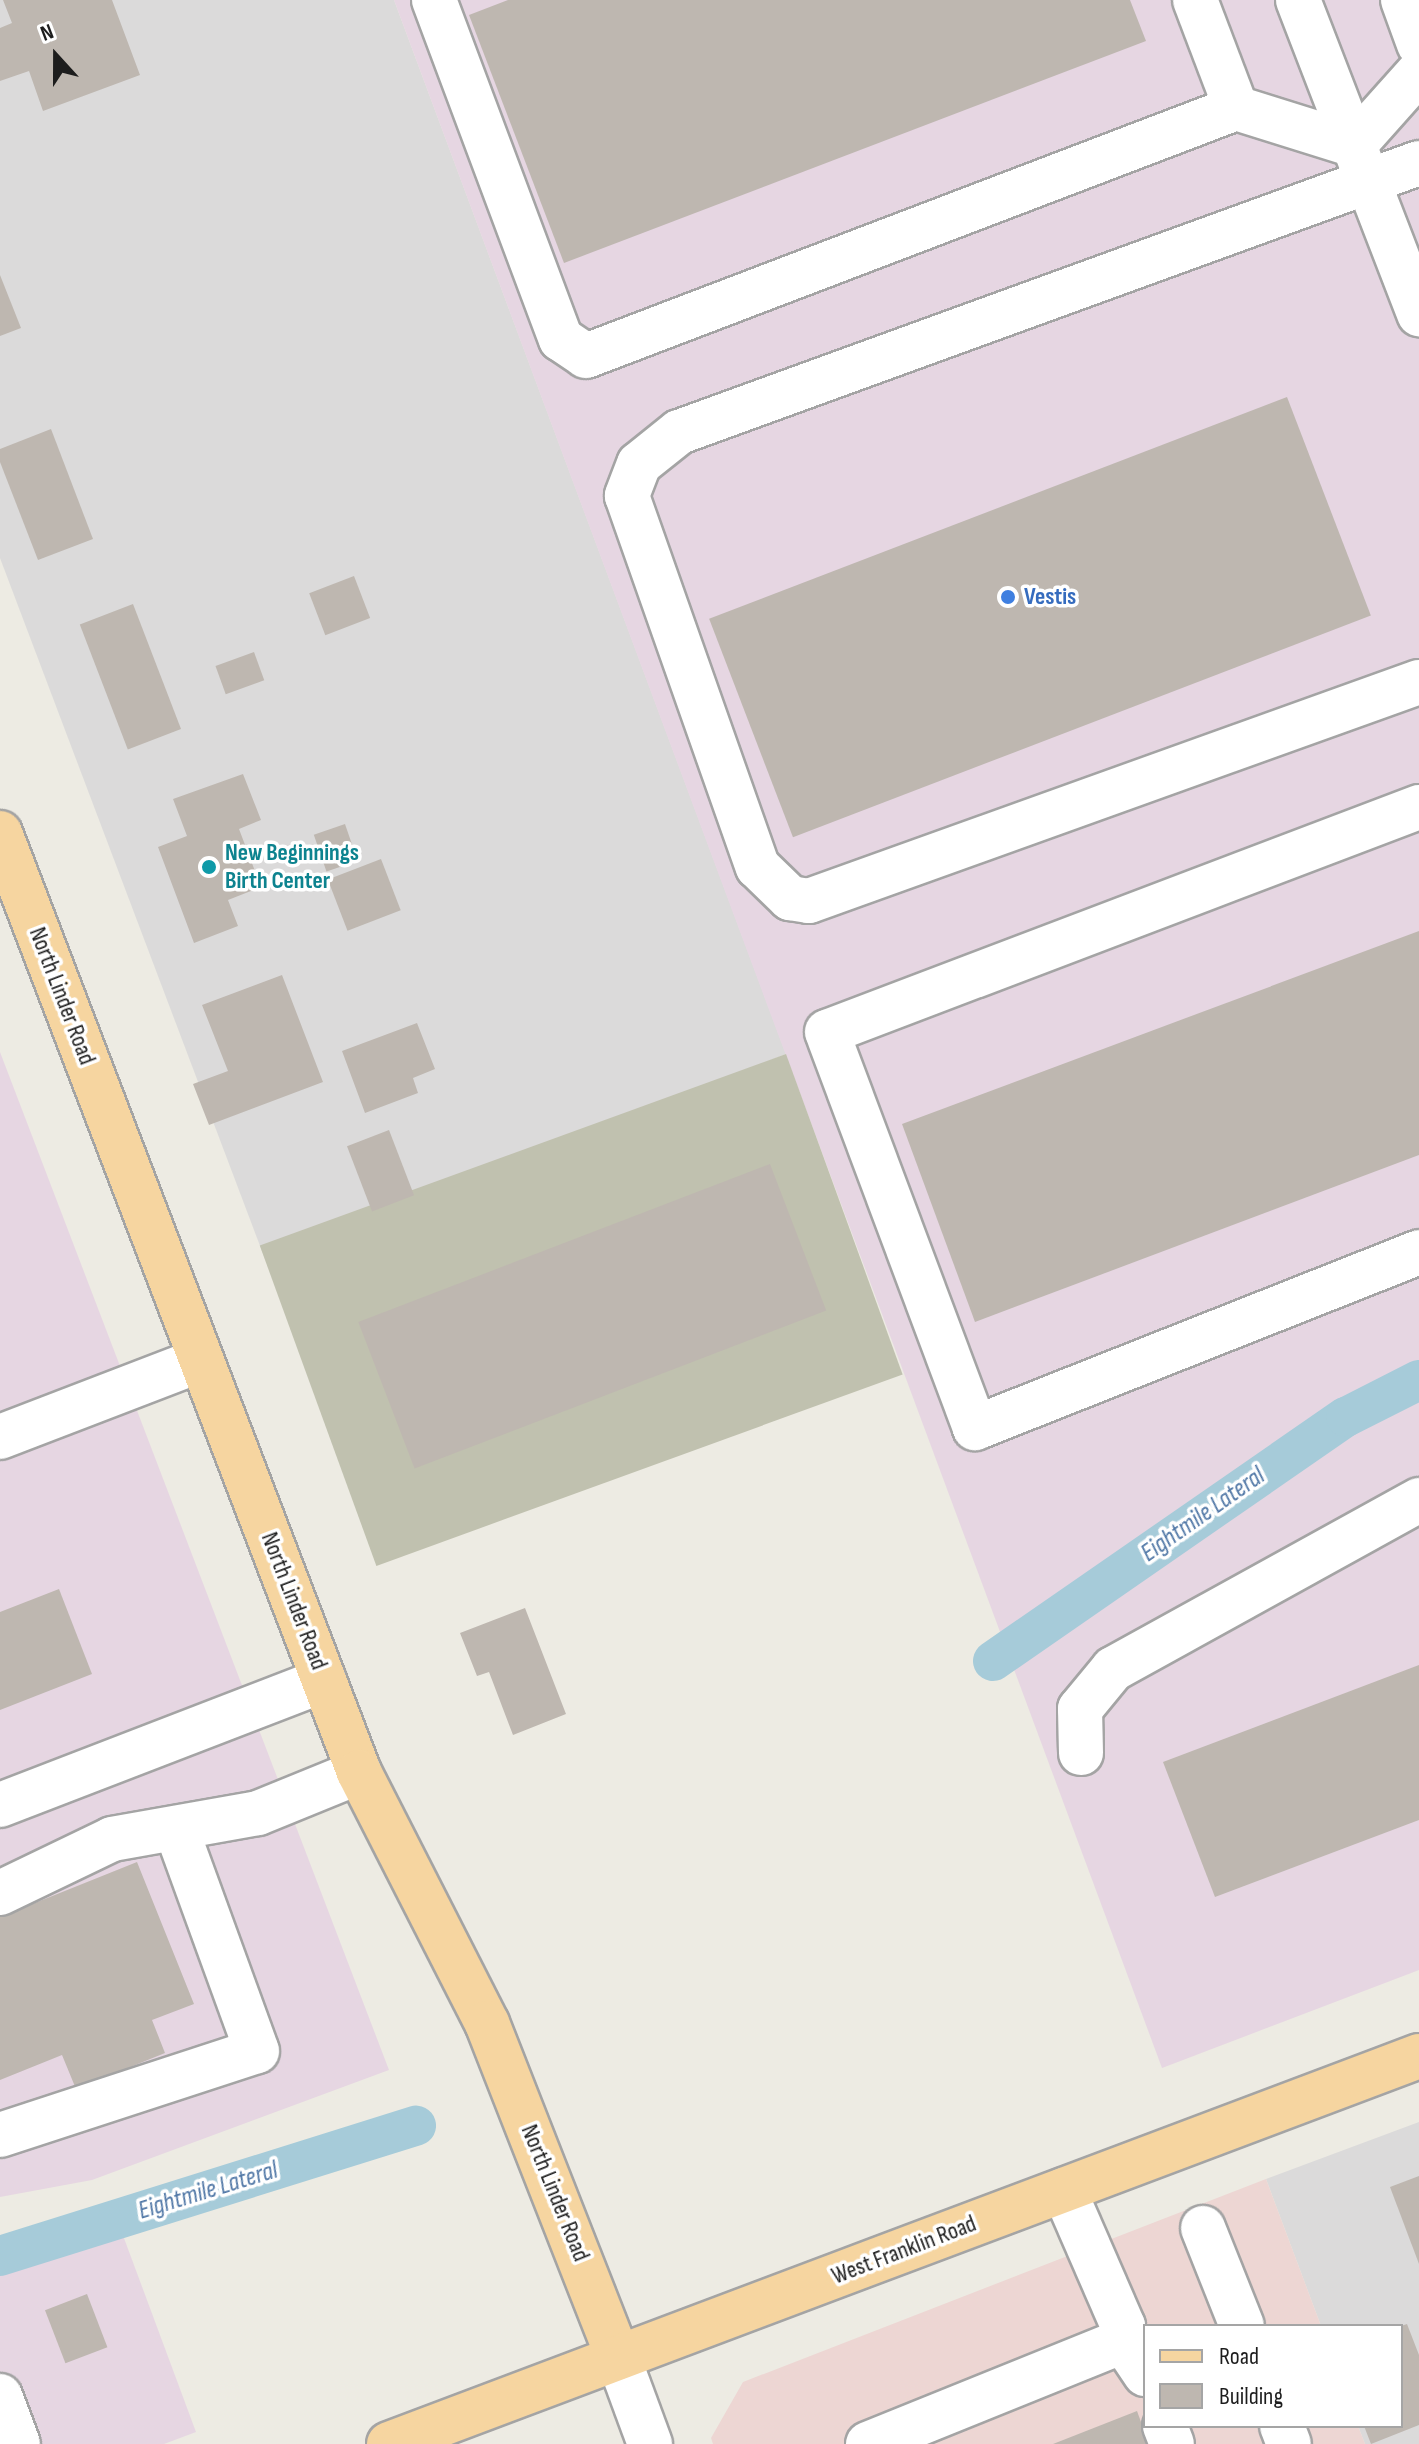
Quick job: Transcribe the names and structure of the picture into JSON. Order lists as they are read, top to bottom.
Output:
{
  "streets": {
    "main road": ["North Linder Road", "West Franklin Road"]
  },
  "crossings": [
    ["North Linder Road", "West Franklin Road"]
  ],
  "water": ["Eightmile Lateral"],
  "places": ["Vestis", "New Beginnings Birth Center"],
  "legend": ["Road", "Building"],
  "north": "top"
}
